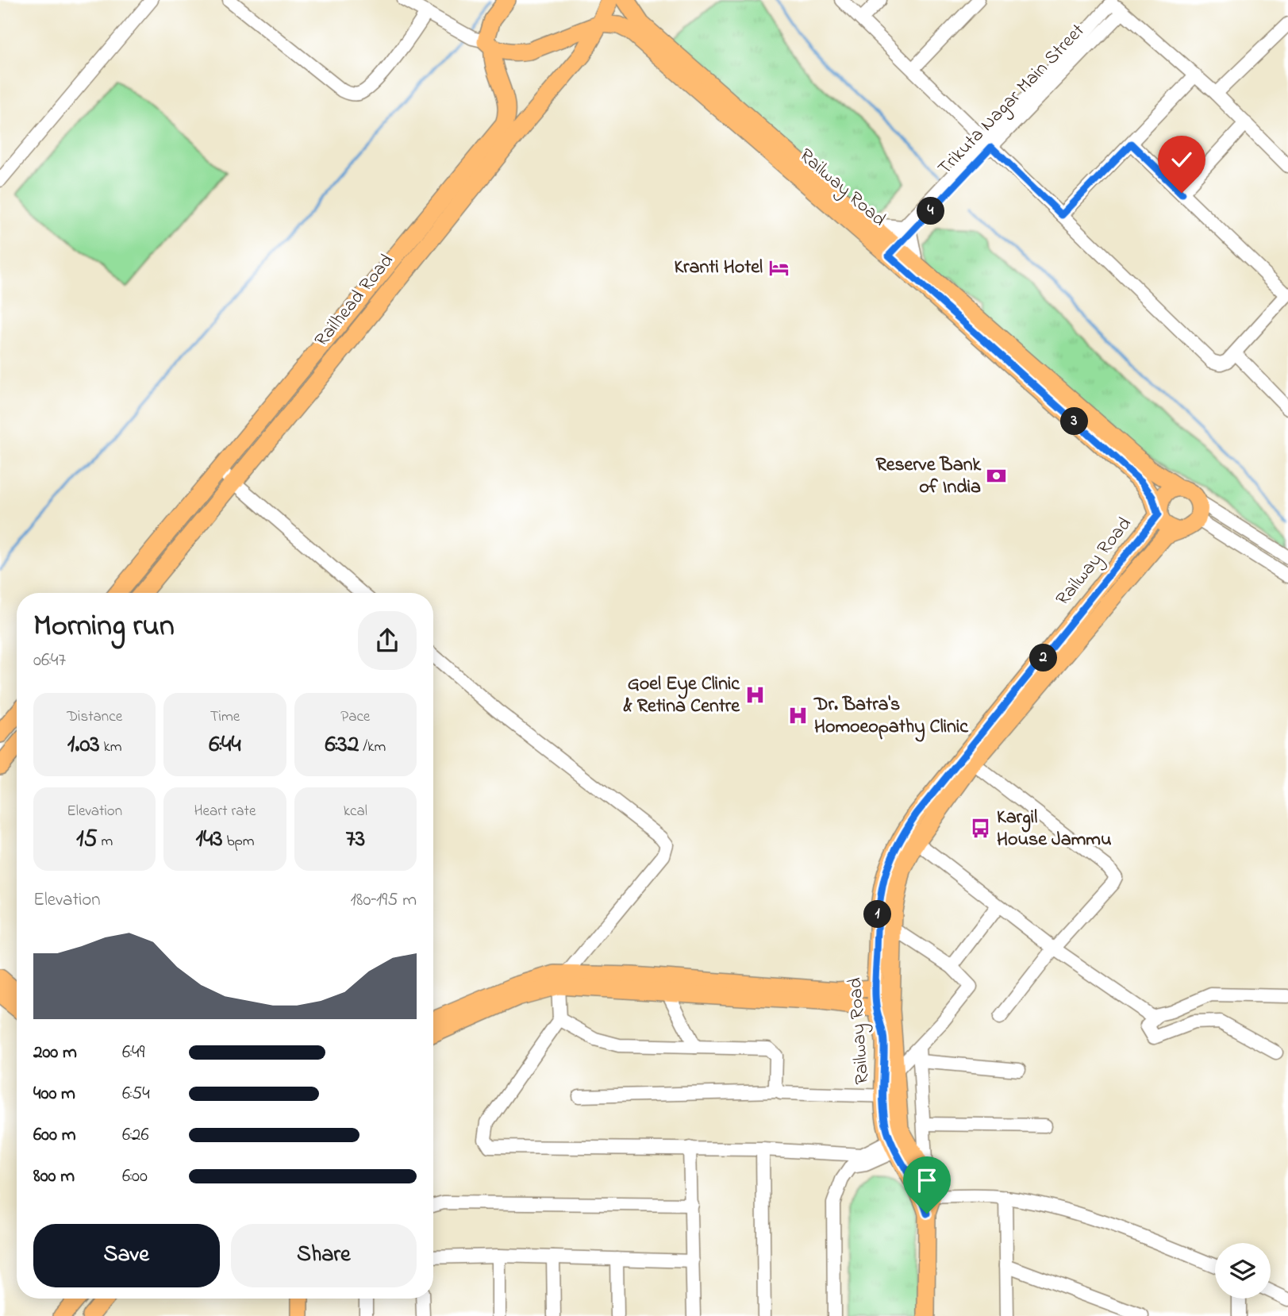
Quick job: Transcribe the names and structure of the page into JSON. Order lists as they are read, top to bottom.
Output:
{
  "streets": {
    "main road": ["Railway Road", "Railhead Road"],
    "street": ["Trikuta Nagar Main Street"]
  },
  "crossings": [
    ["Trikuta Nagar Main Street", "Railway Road"],
    ["Railway Road", "Railhead Road"]
  ],
  "places": {
    "hotel": ["Kranti Hotel"],
    "bank": ["Reserve Bank of India"],
    "hospital": ["Goel Eye Clinic & Retina Centre", "Dr. Batra's Homoeopathy Clinic"],
    "bus stop": ["Kargil House Jammu"]
  },
  "page": {
    "pins": [
      "4",
      "3",
      "2",
      "1"
    ],
    "heading": ["Morning run", "06:47"],
    "stats": [
      ["Distance", "1.03 km"],
      ["Time", "6:44"],
      ["Pace", "6:32 /km"],
      ["Elevation", "15 m"],
      ["Heart rate", "143 bpm"],
      ["kcal", "73"]
    ],
    "chart": ["Elevation", "180–195 m"],
    "list": [
      {
        "name": "200 m",
        "note": "6:49"
      },
      {
        "name": "400 m",
        "note": "6:54"
      },
      {
        "name": "600 m",
        "note": "6:26"
      },
      {
        "name": "800 m",
        "note": "6:00"
      }
    ],
    "buttons": ["Save", "Share"]
  }
}
